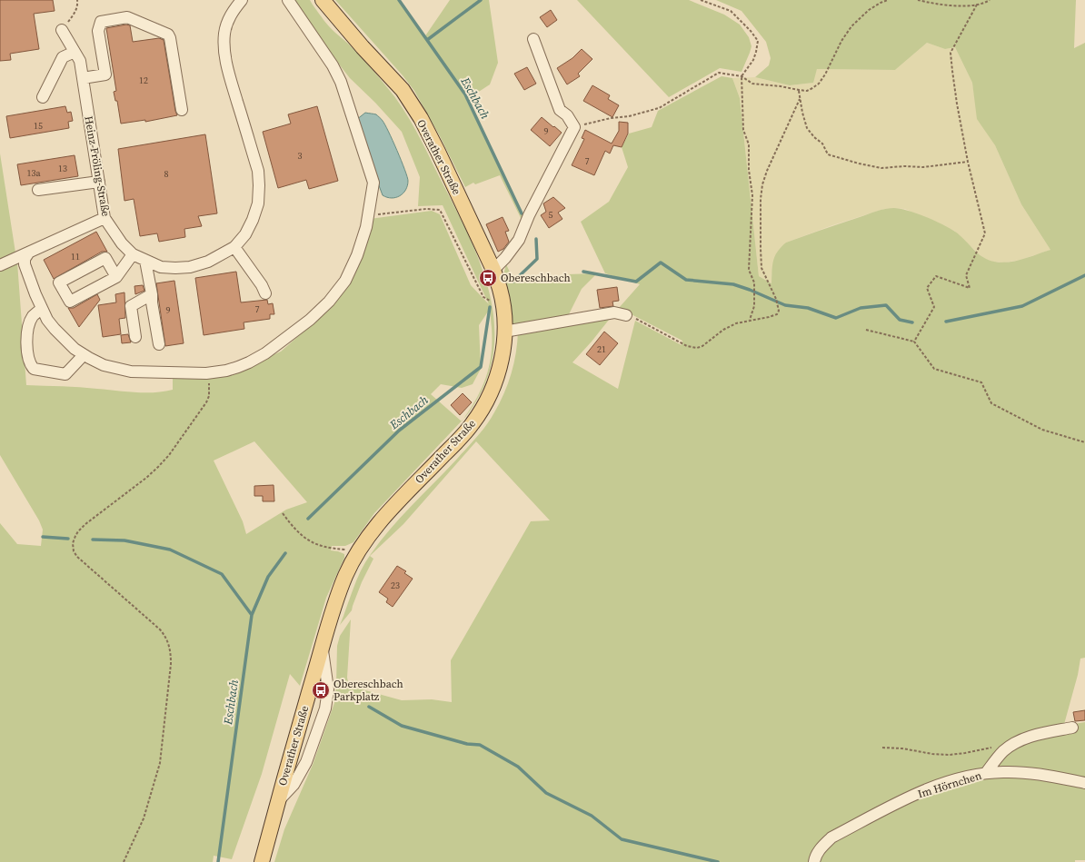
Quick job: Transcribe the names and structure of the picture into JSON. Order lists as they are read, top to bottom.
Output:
{
  "streets": {
    "main road": ["Overather Straße"],
    "street": ["Heinz-Fröling-Straße", "Im Hörnchen"]
  },
  "water": ["Eschbach"],
  "places": {
    "bus stop": ["Obereschbach", "Obereschbach Parkplatz"]
  },
  "house_numbers": [
    "12",
    "15",
    "9",
    "3",
    "7",
    "13",
    "13a",
    "8",
    "5",
    "11",
    "7",
    "9",
    "21",
    "23"
  ]
}
